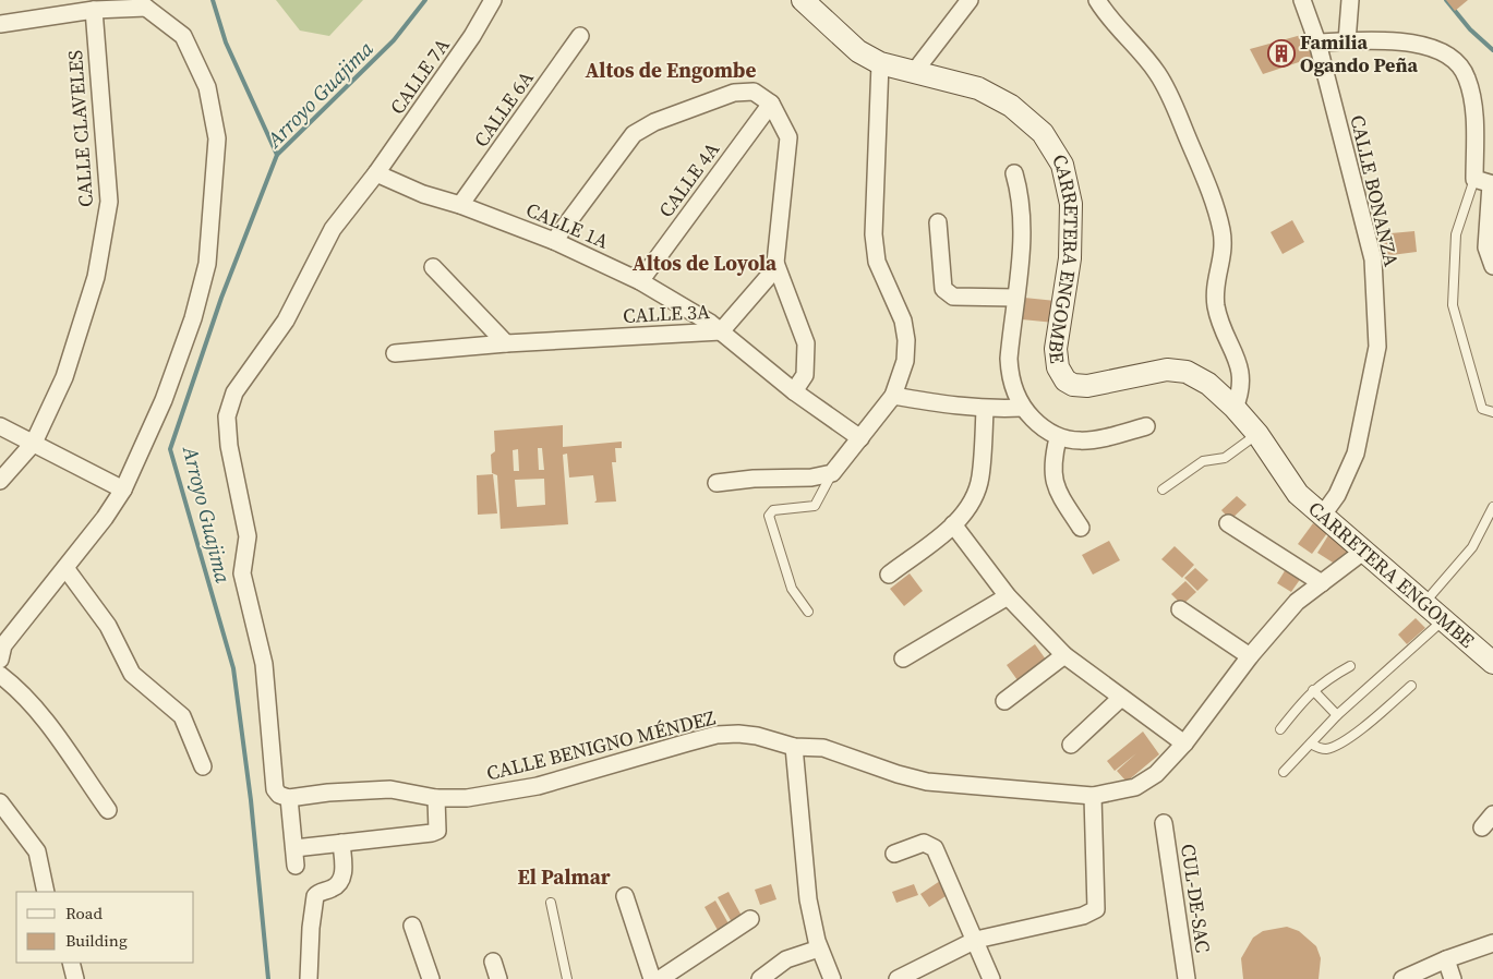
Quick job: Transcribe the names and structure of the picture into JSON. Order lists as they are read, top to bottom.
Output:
{
  "streets": {
    "street": [
      "CALLE 7A",
      "CALLE 6A",
      "CALLE CLAVELES",
      "CALLE 4A",
      "CALLE BONANZA",
      "CALLE 1A",
      "CARRETERA ENGOMBE",
      "CALLE 3A",
      "CALLE BENIGNO MÉNDEZ",
      "CUL-DE-SAC"
    ]
  },
  "crossings": [
    ["CALLE 7A", "CALLE 1A"],
    ["CALLE 6A", "CALLE 1A"],
    ["CALLE 4A", "CALLE 1A"],
    ["CALLE 4A", "CALLE 3A"],
    ["CALLE BONANZA", "CARRETERA ENGOMBE"],
    ["CALLE 1A", "CALLE 3A"],
    ["CARRETERA ENGOMBE", "CALLE BENIGNO MÉNDEZ"]
  ],
  "districts": ["Altos de Engombe", "Altos de Loyola", "El Palmar"],
  "water": ["Arroyo Guajima"],
  "places": {
    "building": ["Familia Ogando Peña"]
  },
  "legend": ["Road", "Building"]
}
